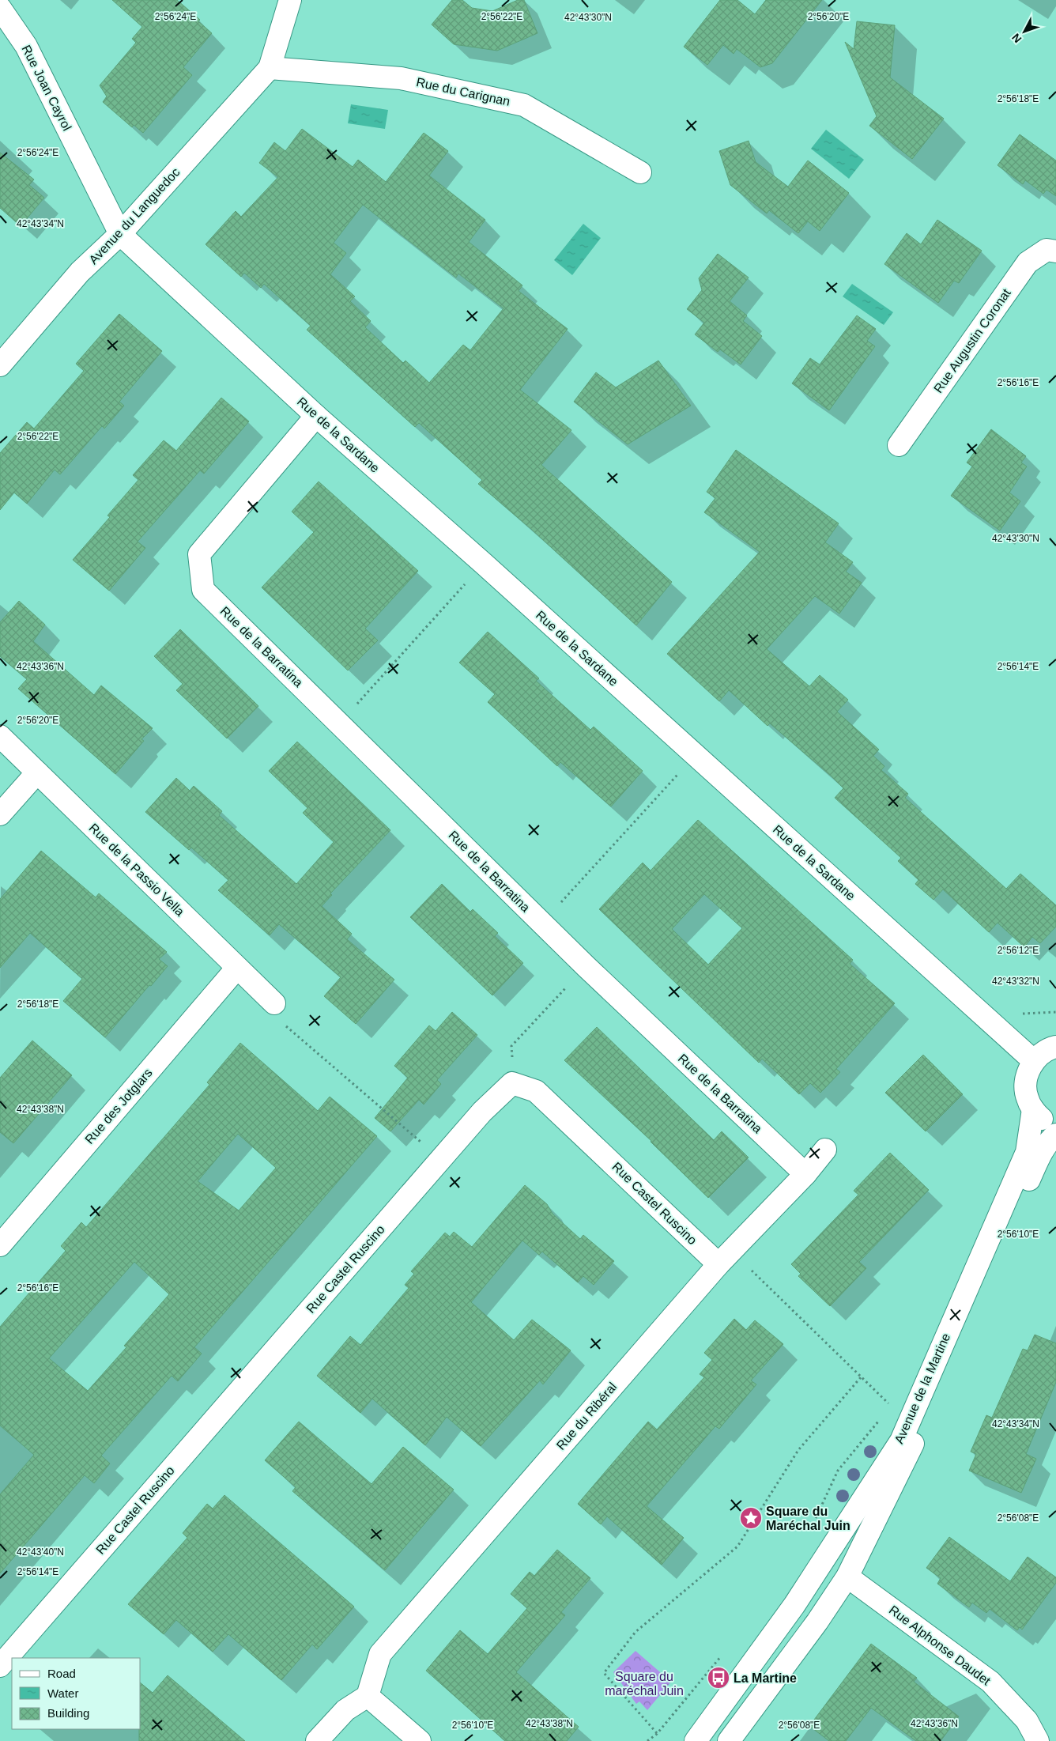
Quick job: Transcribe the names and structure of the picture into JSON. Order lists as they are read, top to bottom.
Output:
{
  "streets": {
    "street": [
      "Rue Joan Cayrol",
      "Rue du Carignan",
      "Avenue du Languedoc",
      "Rue Augustin Coronat",
      "Rue de la Sardane",
      "Rue de la Barratina",
      "Rue de la Passio Vella",
      "Rue des Jotglars",
      "Rue Castel Ruscino",
      "Avenue de la Martine",
      "Rue du Ribéral",
      "Rue Alphonse Daudet"
    ]
  },
  "crossings": [
    ["Rue Joan Cayrol", "Avenue du Languedoc"],
    ["Rue Joan Cayrol", "Rue de la Sardane"],
    ["Rue du Carignan", "Avenue du Languedoc"],
    ["Avenue du Languedoc", "Rue de la Sardane"],
    ["Rue de la Sardane", "Rue de la Barratina"],
    ["Rue de la Barratina", "Rue du Ribéral"],
    ["Rue de la Passio Vella", "Rue des Jotglars"],
    ["Rue Castel Ruscino", "Rue du Ribéral"],
    ["Avenue de la Martine", "Rue Alphonse Daudet"]
  ],
  "parks": ["Square du maréchal Juin"],
  "places": {
    "place": ["Square du Maréchal Juin"],
    "bus stop": ["La Martine"]
  },
  "legend": ["Road", "Water", "Building"],
  "north": "bottom left",
  "coordinates": [
    "2°56'24\"E",
    "2°56'22\"E",
    "2°56'20\"E",
    "42°43'30\"N",
    "2°56'18\"E",
    "42°43'34\"N",
    "2°56'16\"E",
    "42°43'36\"N",
    "2°56'14\"E",
    "2°56'12\"E",
    "42°43'32\"N",
    "42°43'38\"N",
    "2°56'10\"E",
    "2°56'08\"E",
    "42°43'40\"N"
  ]
}
